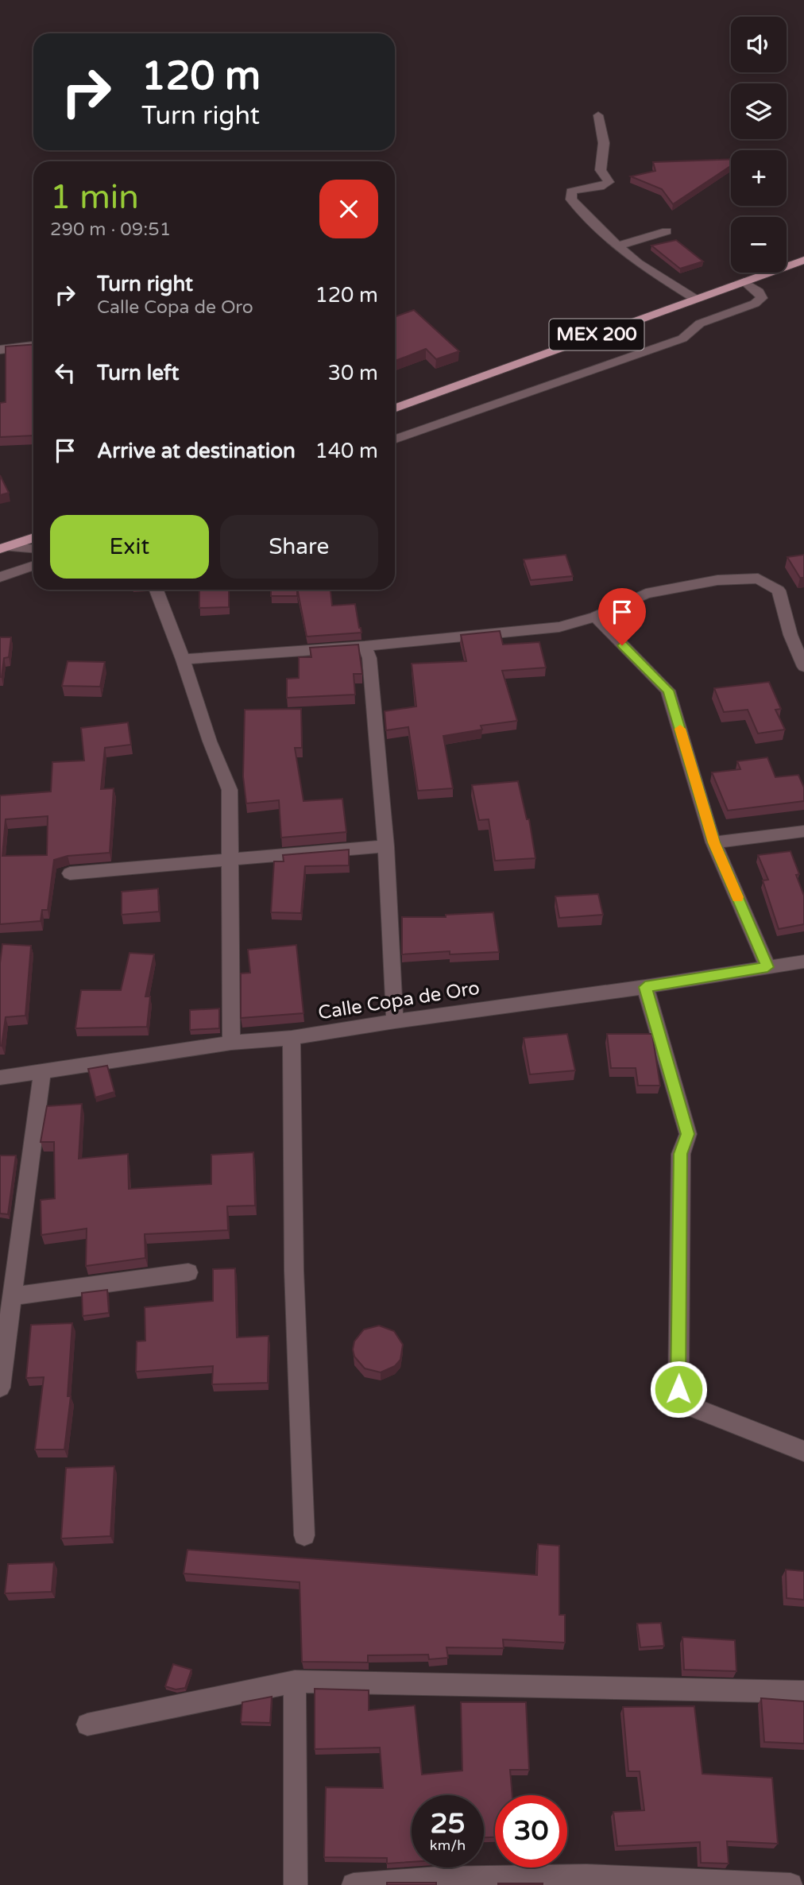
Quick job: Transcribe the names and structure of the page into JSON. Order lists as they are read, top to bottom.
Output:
{
  "streets": {
    "main road": ["MEX 200"],
    "street": ["Calle Copa de Oro"]
  },
  "page": {
    "map_buttons": ["+", "−"],
    "turn": ["120 m", "Turn right"],
    "heading": ["1 min", "290 m · 09:51"],
    "list": [
      {
        "name": "Turn right",
        "note": "Calle Copa de Oro",
        "value": "120 m"
      },
      {
        "name": "Turn left",
        "value": "30 m"
      },
      {
        "name": "Arrive at destination",
        "value": "140 m"
      }
    ],
    "buttons": ["Exit", "Share"],
    "speed": "25 km/h",
    "limit": "30"
  }
}
